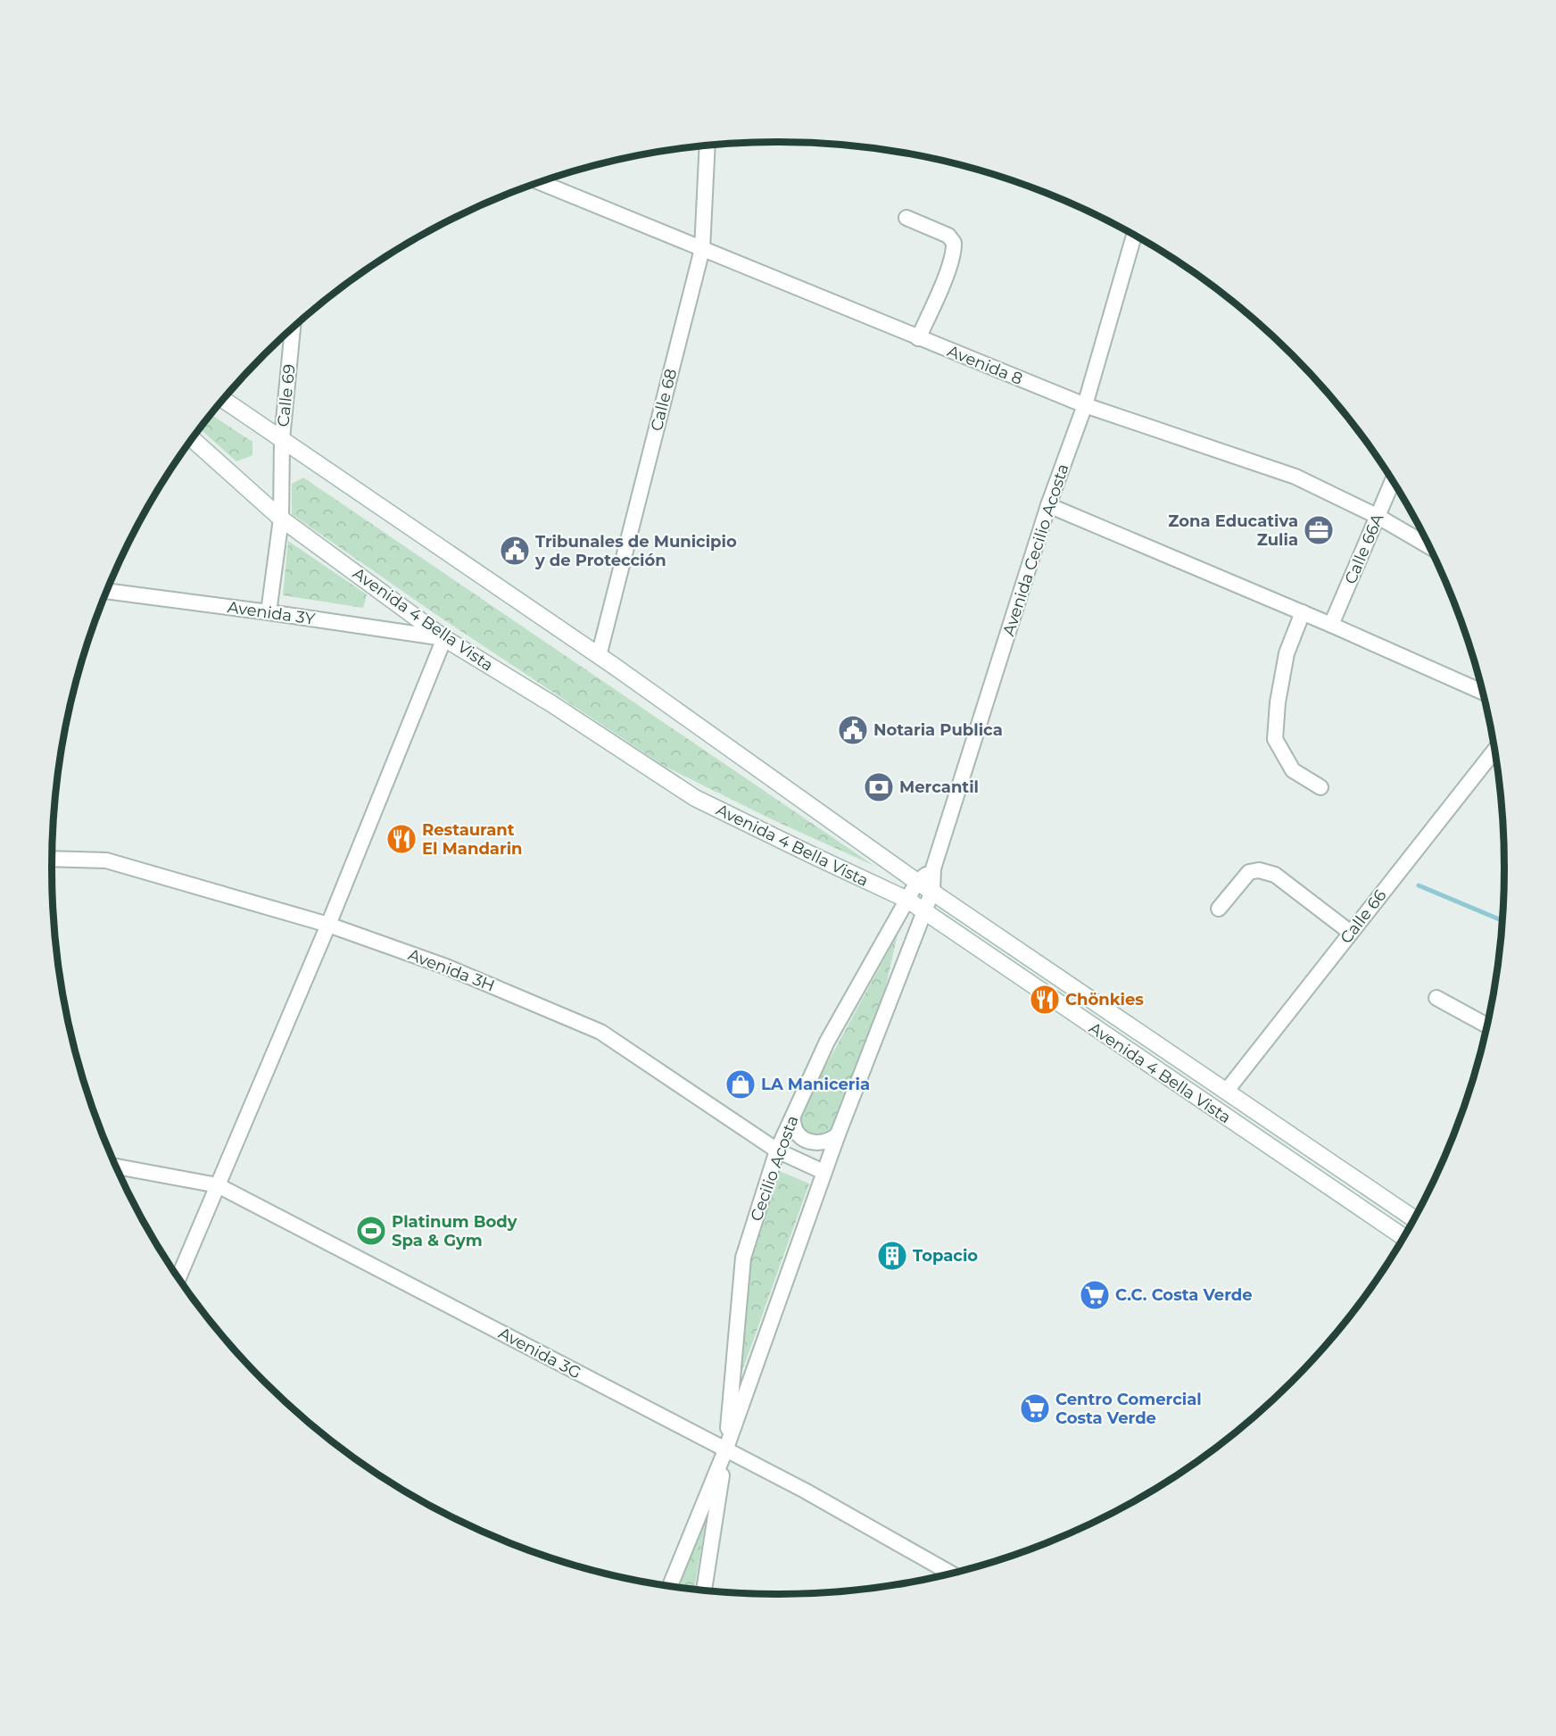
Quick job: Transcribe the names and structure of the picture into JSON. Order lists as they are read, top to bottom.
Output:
{
  "streets": {
    "street": [
      "Avenida 8",
      "Calle 69",
      "Calle 68",
      "Calle 66A",
      "Avenida Cecilio Acosta",
      "Avenida 3Y",
      "Avenida 4 Bella Vista",
      "Calle 66",
      "Avenida 3H",
      "Cecilio Acosta",
      "Avenida 3G"
    ]
  },
  "crossings": [
    ["Avenida 8", "Calle 68"],
    ["Avenida 8", "Calle 66A"],
    ["Avenida 8", "Avenida Cecilio Acosta"],
    ["Calle 69", "Avenida 3Y"],
    ["Calle 69", "Avenida 4 Bella Vista"],
    ["Calle 68", "Avenida 4 Bella Vista"],
    ["Avenida Cecilio Acosta", "Avenida 4 Bella Vista"],
    ["Avenida Cecilio Acosta", "Cecilio Acosta"],
    ["Avenida 3Y", "Avenida 4 Bella Vista"],
    ["Avenida 4 Bella Vista", "Calle 66"],
    ["Avenida 4 Bella Vista", "Cecilio Acosta"],
    ["Avenida 3H", "Cecilio Acosta"],
    ["Cecilio Acosta", "Avenida 3G"]
  ],
  "places": {
    "office": ["Zona Educativa Zulia"],
    "public building": ["Tribunales de Municipio y de Protección", "Notaria Publica"],
    "bank": ["Mercantil"],
    "restaurant": ["Restaurant El Mandarin", "Chönkies"],
    "shop": ["LA Maniceria"],
    "sports": ["Platinum Body Spa & Gym"],
    "building": ["Topacio"],
    "supermarket": ["C.C. Costa Verde", "Centro Comercial Costa Verde"]
  }
}
